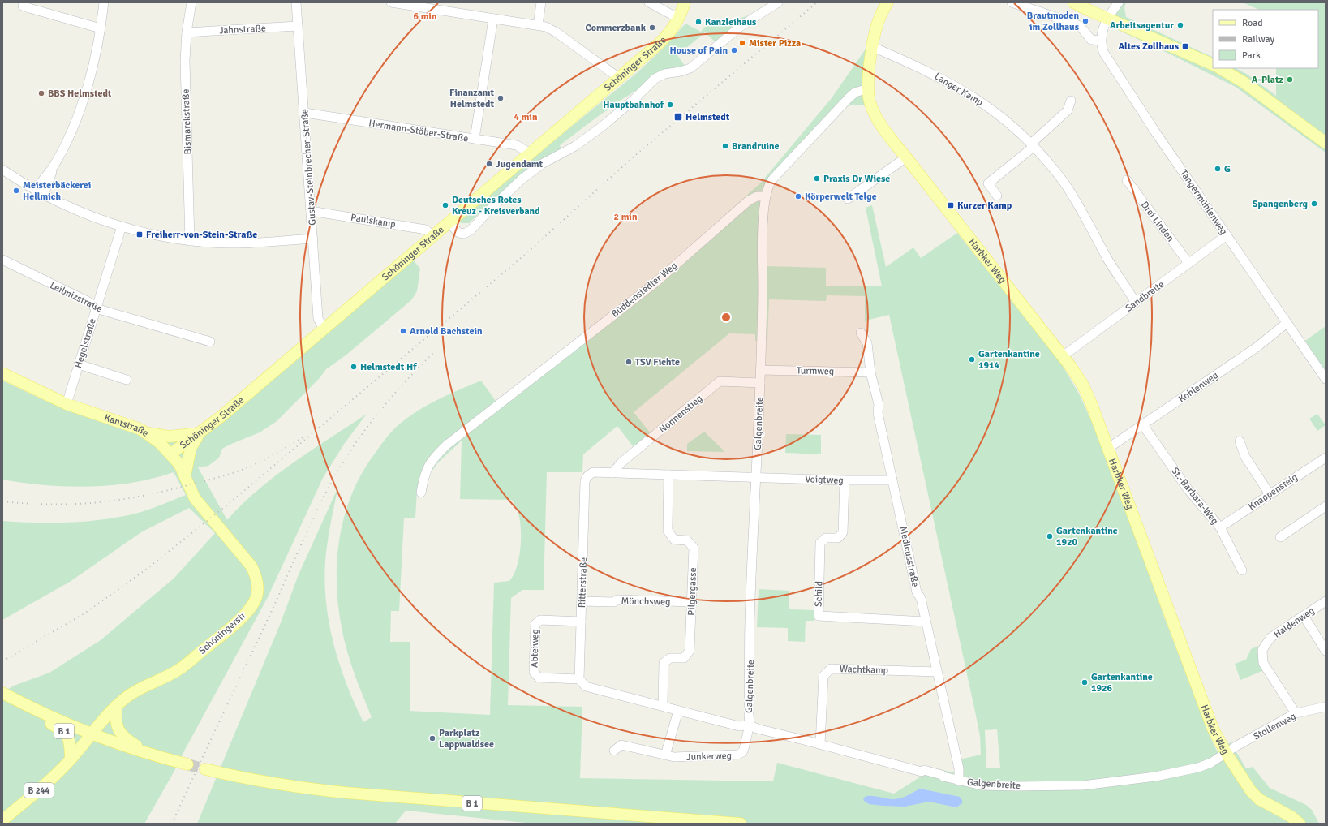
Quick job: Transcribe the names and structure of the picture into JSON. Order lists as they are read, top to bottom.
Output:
{
  "streets": {
    "main road": [
      "Schöninger Straße",
      "Harbker Weg",
      "Kantstraße",
      "Schöningerstr",
      "B 1",
      "B 244"
    ],
    "street": [
      "Jahnstraße",
      "Langer Kamp",
      "Bismarckstraße",
      "Hermann-Stöber-Straße",
      "Gustav-Steinbrecher-Straße",
      "Tangermühlenweg",
      "Paulskamp",
      "Drei Linden",
      "Büddenstedter Weg",
      "Sandbreite",
      "Leibnizstraße",
      "Hegelstraße",
      "Turmweg",
      "Kohlenweg",
      "Nonnenstieg",
      "Galgenbreite",
      "Voigtweg",
      "Knappensteig",
      "St.-Barbara-Weg",
      "Medicusstraße",
      "Ritterstraße",
      "Pilgergasse",
      "Schild",
      "Mönchsweg",
      "Haldenweg",
      "Abteiweg",
      "Wachtkamp",
      "Stollenweg",
      "Junkerweg"
    ]
  },
  "crossings": [
    ["Jahnstraße", "Bismarckstraße"],
    ["Jahnstraße", "Gustav-Steinbrecher-Straße"],
    ["Schöninger Straße", "Hermann-Stöber-Straße"],
    ["Schöninger Straße", "Gustav-Steinbrecher-Straße"],
    ["Schöninger Straße", "Paulskamp"],
    ["Schöninger Straße", "Kantstraße"],
    ["Langer Kamp", "Harbker Weg"],
    ["Langer Kamp", "Sandbreite"],
    ["Hermann-Stöber-Straße", "Gustav-Steinbrecher-Straße"],
    ["Gustav-Steinbrecher-Straße", "Paulskamp"],
    ["Tangermühlenweg", "Sandbreite"],
    ["Tangermühlenweg", "Kohlenweg"],
    ["Drei Linden", "Sandbreite"],
    ["Harbker Weg", "Sandbreite"],
    ["Harbker Weg", "Kohlenweg"],
    ["Harbker Weg", "Galgenbreite"],
    ["Harbker Weg", "Stollenweg"],
    ["Büddenstedter Weg", "Galgenbreite"],
    ["Leibnizstraße", "Hegelstraße"],
    ["Hegelstraße", "Kantstraße"],
    ["Turmweg", "Galgenbreite"],
    ["Turmweg", "Medicusstraße"],
    ["Kohlenweg", "St.-Barbara-Weg"],
    ["Nonnenstieg", "Galgenbreite"],
    ["Nonnenstieg", "Ritterstraße"],
    ["Galgenbreite", "Voigtweg"],
    ["Galgenbreite", "Medicusstraße"],
    ["Galgenbreite", "Ritterstraße"],
    ["Galgenbreite", "Wachtkamp"],
    ["Galgenbreite", "Stollenweg"],
    ["Galgenbreite", "Junkerweg"],
    ["Kantstraße", "Schöningerstr"],
    ["Voigtweg", "Medicusstraße"],
    ["Voigtweg", "Ritterstraße"],
    ["Voigtweg", "Schild"],
    ["Knappensteig", "St.-Barbara-Weg"],
    ["Medicusstraße", "Schild"],
    ["Medicusstraße", "Wachtkamp"],
    ["Ritterstraße", "Pilgergasse"],
    ["Ritterstraße", "Mönchsweg"],
    ["Ritterstraße", "Abteiweg"],
    ["Pilgergasse", "Mönchsweg"],
    ["Haldenweg", "Stollenweg"],
    ["B 1", "B 244"]
  ],
  "places": {
    "other": [
      "Brautmoden im Zollhaus",
      "Kanzleihaus",
      "Arbeitsagentur",
      "Commerzbank",
      "Mister Pizza",
      "House of Pain",
      "A-Platz",
      "BBS Helmstedt",
      "Finanzamt Helmstedt",
      "Hauptbahnhof",
      "Brandruine",
      "Jugendamt",
      "G",
      "Praxis Dr Wiese",
      "Meisterbäckerei Hellmich",
      "Körperwelt Telge",
      "Spangenberg",
      "Deutsches Rotes Kreuz - Kreisverband",
      "Arnold Bachstein",
      "Gartenkantine 1914",
      "TSV Fichte",
      "Helmstedt Hf",
      "Gartenkantine 1920",
      "Gartenkantine 1926",
      "Parkplatz Lappwaldsee"
    ],
    "transit": [
      "Altes Zollhaus",
      "Helmstedt",
      "Kurzer Kamp",
      "Freiherr-von-Stein-Straße"
    ]
  },
  "legend": ["Road", "Railway", "Park"],
  "rings": ["6 min", "4 min", "2 min"]
}
